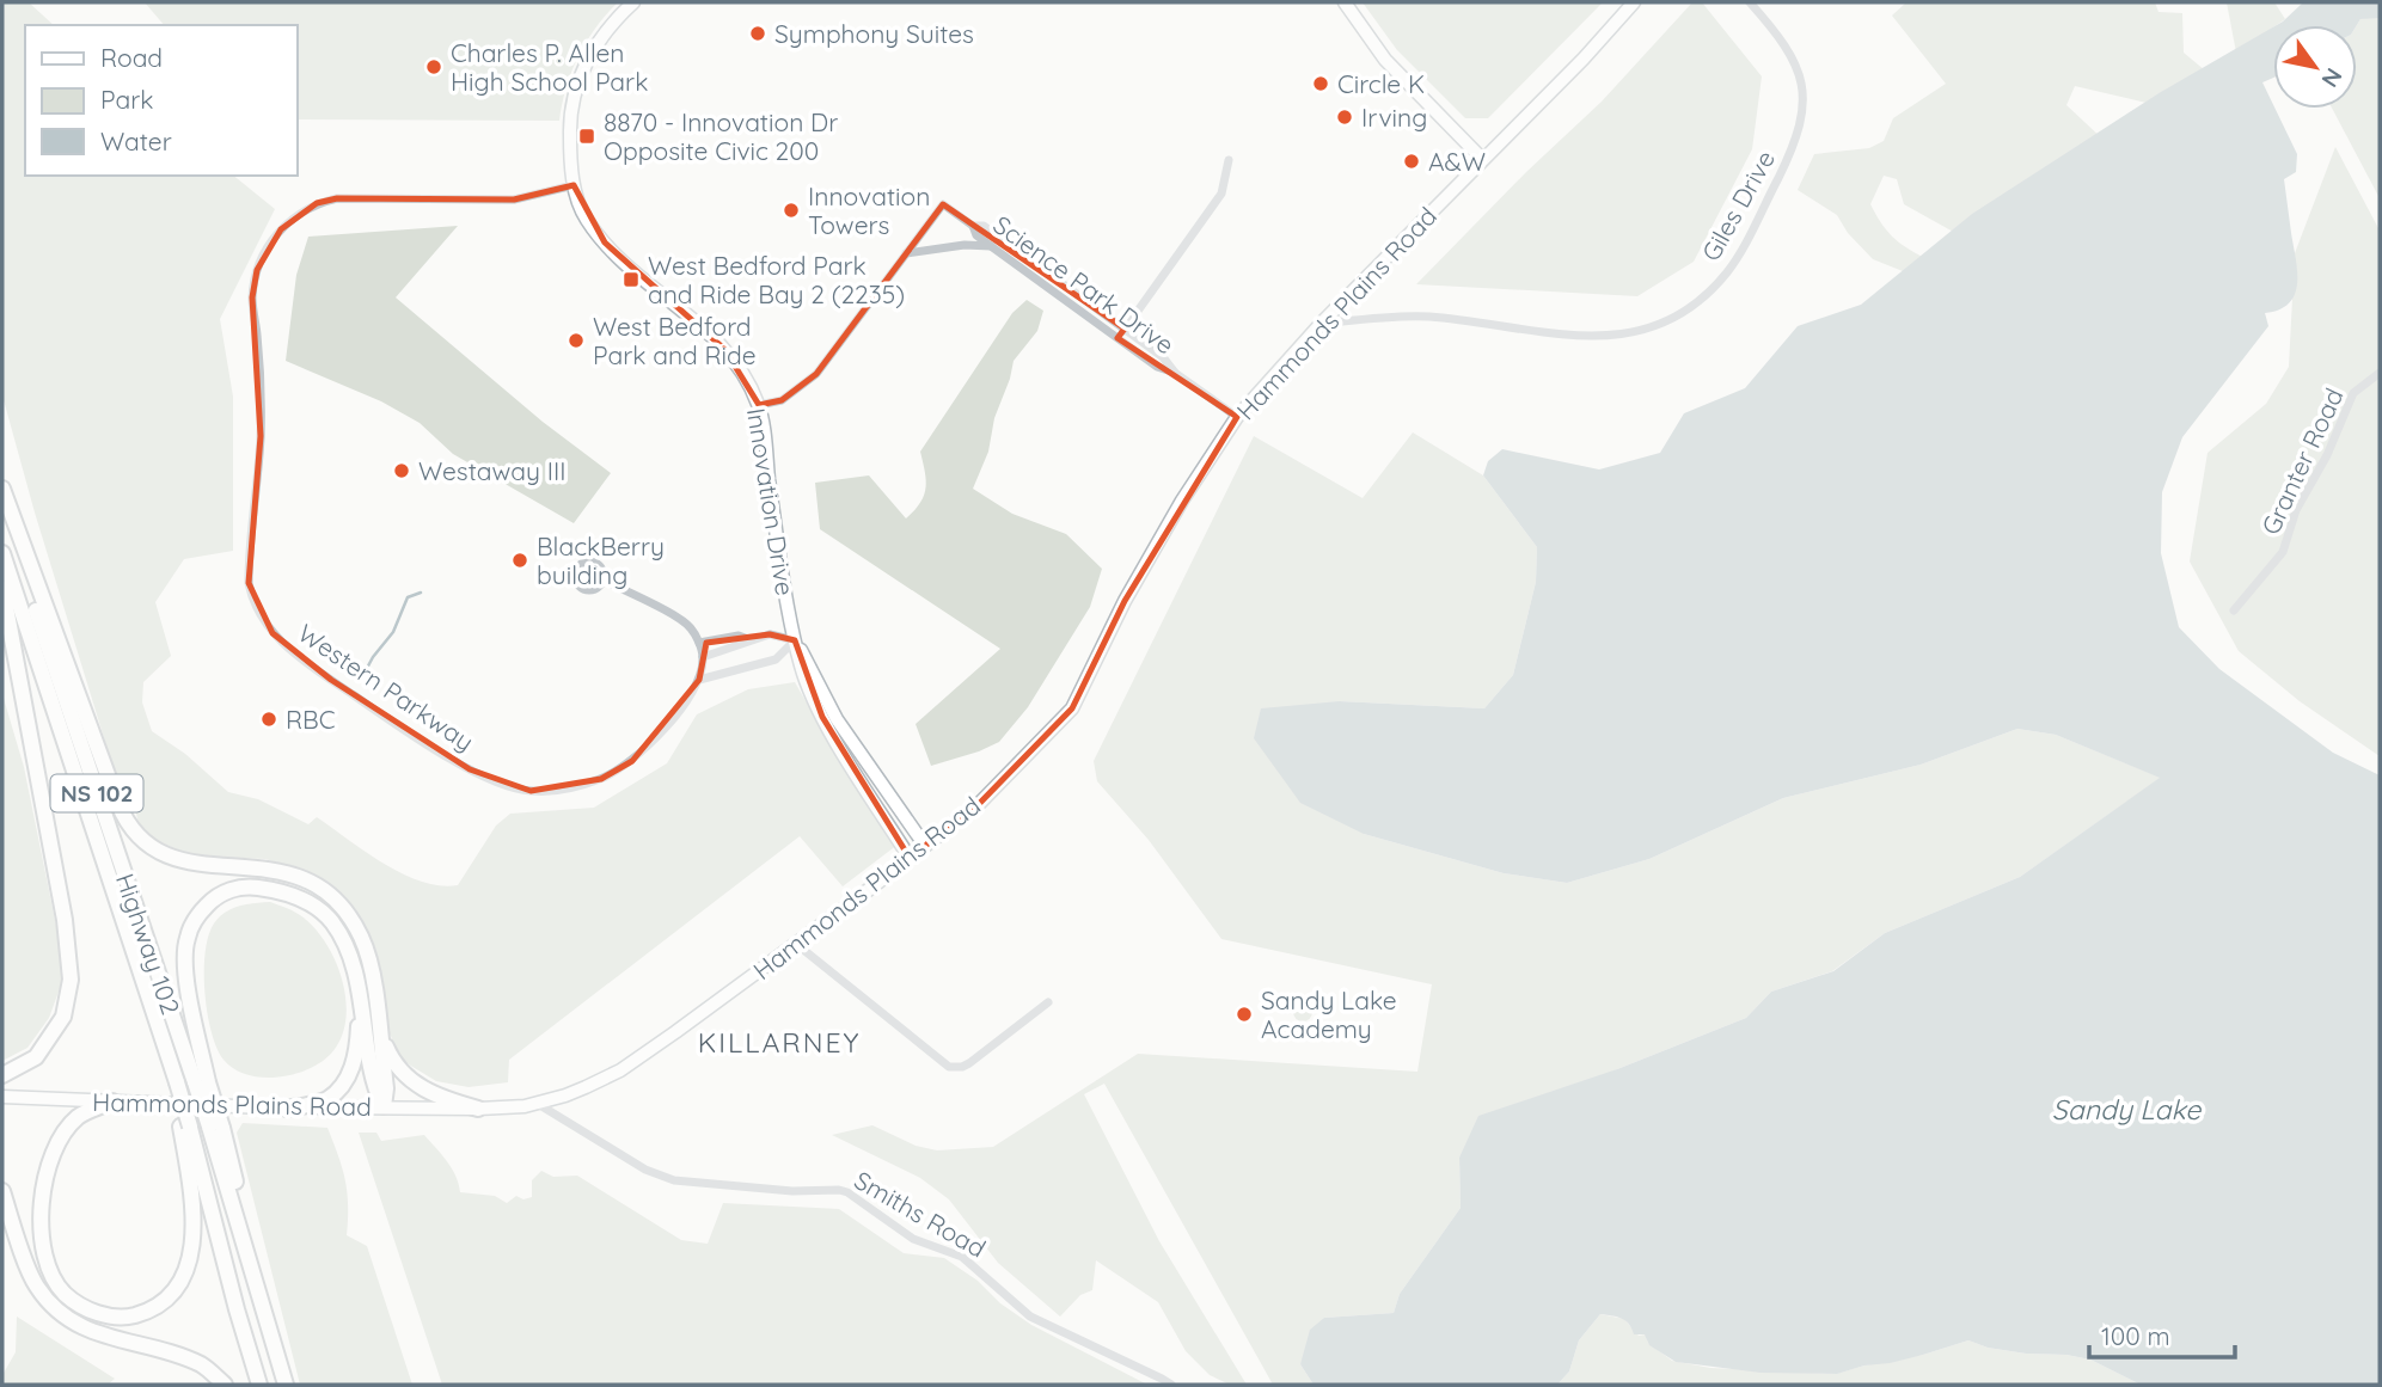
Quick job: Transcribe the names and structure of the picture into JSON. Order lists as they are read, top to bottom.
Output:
{
  "streets": {
    "highway": ["NS 102", "Highway 102"],
    "main road": ["Hammonds Plains Road", "Innovation Drive"],
    "street": [
      "Giles Drive",
      "Science Park Drive",
      "Granter Road",
      "Western Parkway",
      "Smiths Road"
    ]
  },
  "crossings": [
    ["Giles Drive", "Hammonds Plains Road"],
    ["Science Park Drive", "Hammonds Plains Road"],
    ["Hammonds Plains Road", "Innovation Drive"],
    ["Hammonds Plains Road", "Smiths Road"],
    ["Innovation Drive", "Western Parkway"]
  ],
  "districts": ["KILLARNEY"],
  "water": ["Sandy Lake"],
  "places": {
    "other": [
      "Symphony Suites",
      "Charles P. Allen High School Park",
      "Circle K",
      "Irving",
      "A&W",
      "Innovation Towers",
      "West Bedford Park and Ride",
      "Westaway III",
      "BlackBerry building",
      "RBC",
      "Sandy Lake Academy"
    ],
    "transit": ["8870 - Innovation Dr Opposite Civic 200", "West Bedford Park and Ride Bay 2 (2235)"]
  },
  "legend": ["Road", "Park", "Water"],
  "scale_bar": "100 m",
  "north": "bottom right"
}
